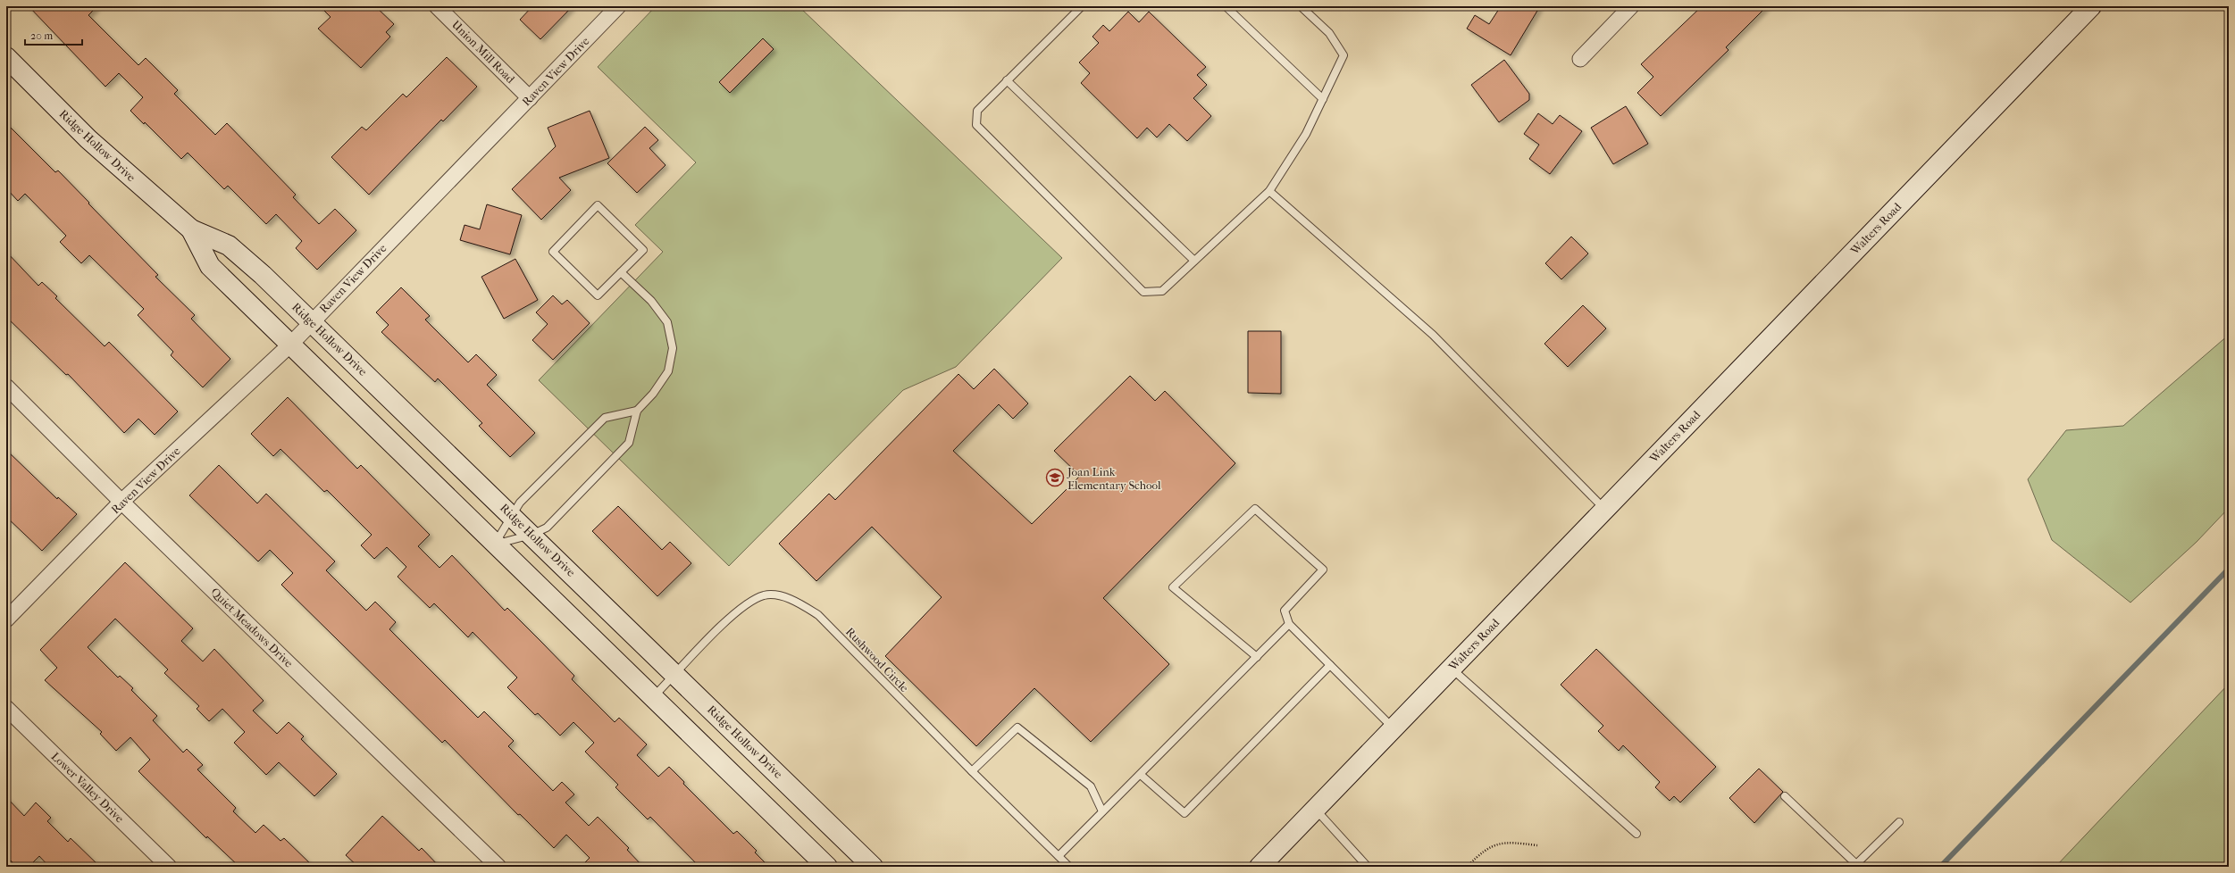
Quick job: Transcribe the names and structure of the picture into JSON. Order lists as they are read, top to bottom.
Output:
{
  "streets": {
    "street": [
      "Union Mill Road",
      "Raven View Drive",
      "Ridge Hollow Drive",
      "Walters Road",
      "Quiet Meadows Drive",
      "Lower Valley Drive"
    ],
    "lane": ["Rushwood Circle"]
  },
  "crossings": [
    ["Union Mill Road", "Raven View Drive"],
    ["Raven View Drive", "Ridge Hollow Drive"],
    ["Raven View Drive", "Quiet Meadows Drive"],
    ["Ridge Hollow Drive", "Rushwood Circle"]
  ],
  "places": {
    "school or university": ["Joan Link Elementary School"]
  },
  "scale_bar": "20 m"
}
